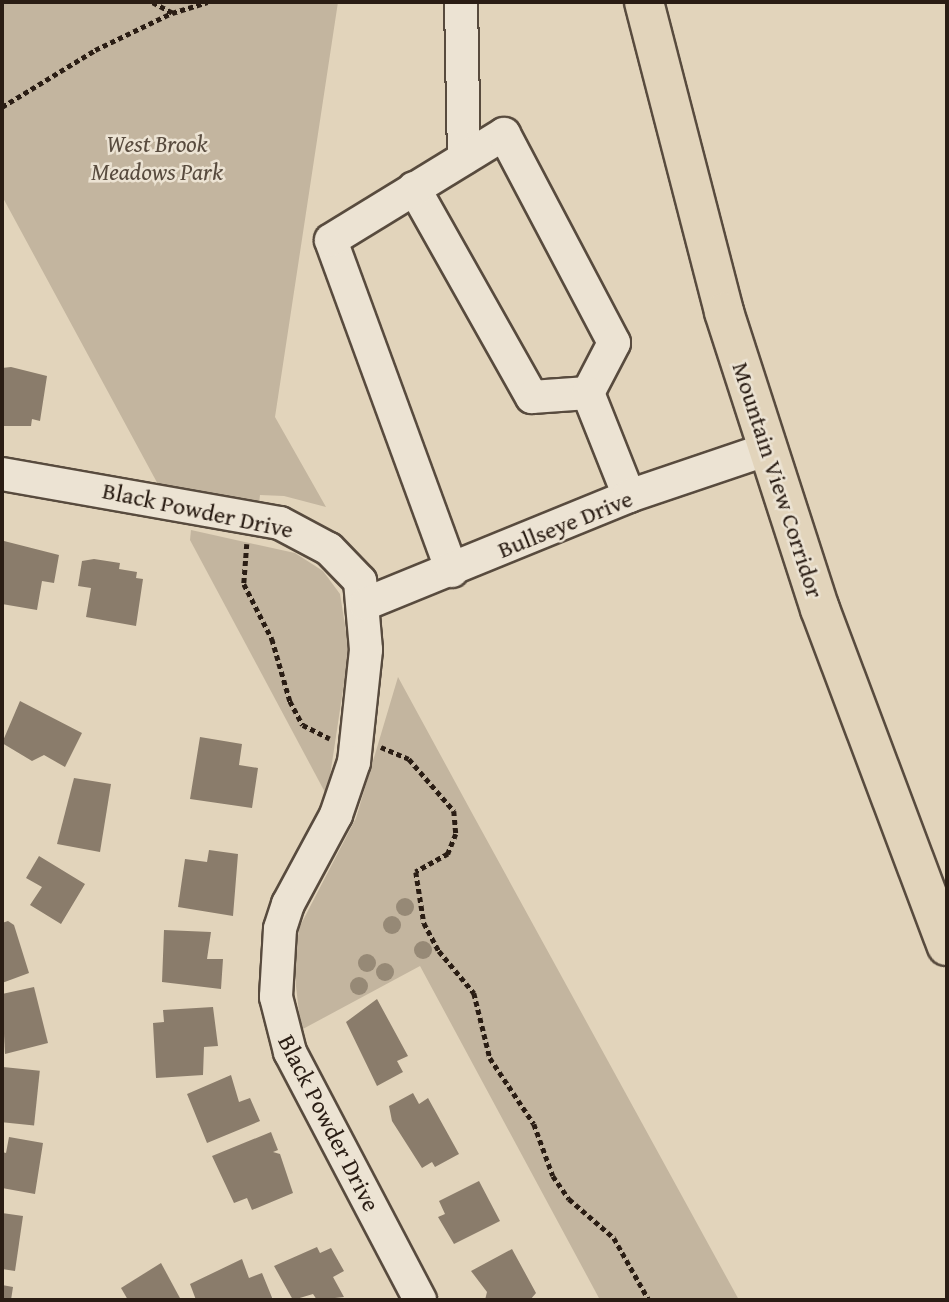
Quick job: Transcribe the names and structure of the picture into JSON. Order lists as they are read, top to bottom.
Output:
{
  "streets": {
    "highway": ["Mountain View Corridor"],
    "street": ["Black Powder Drive", "Bullseye Drive"]
  },
  "crossings": [
    ["Mountain View Corridor", "Bullseye Drive"],
    ["Black Powder Drive", "Bullseye Drive"]
  ],
  "parks": ["West Brook Meadows Park"]
}
